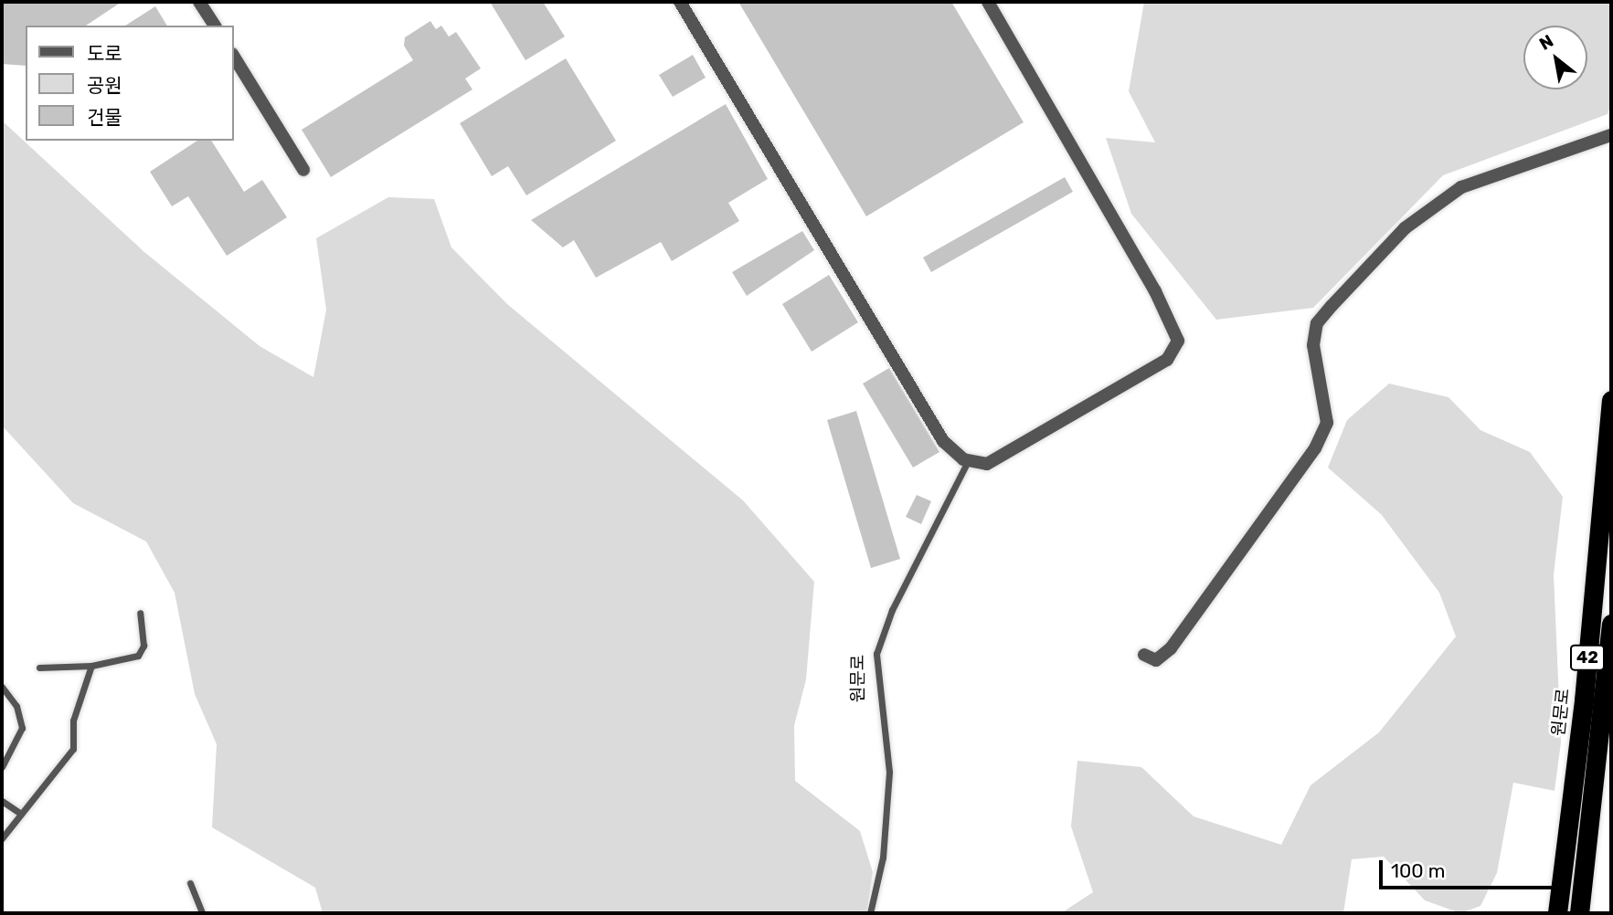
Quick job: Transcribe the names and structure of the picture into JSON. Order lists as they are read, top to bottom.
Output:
{
  "streets": {
    "highway": ["42", "원문로"]
  },
  "legend": ["도로", "공원", "건물"],
  "scale_bar": "100 m",
  "north": "top left"
}
